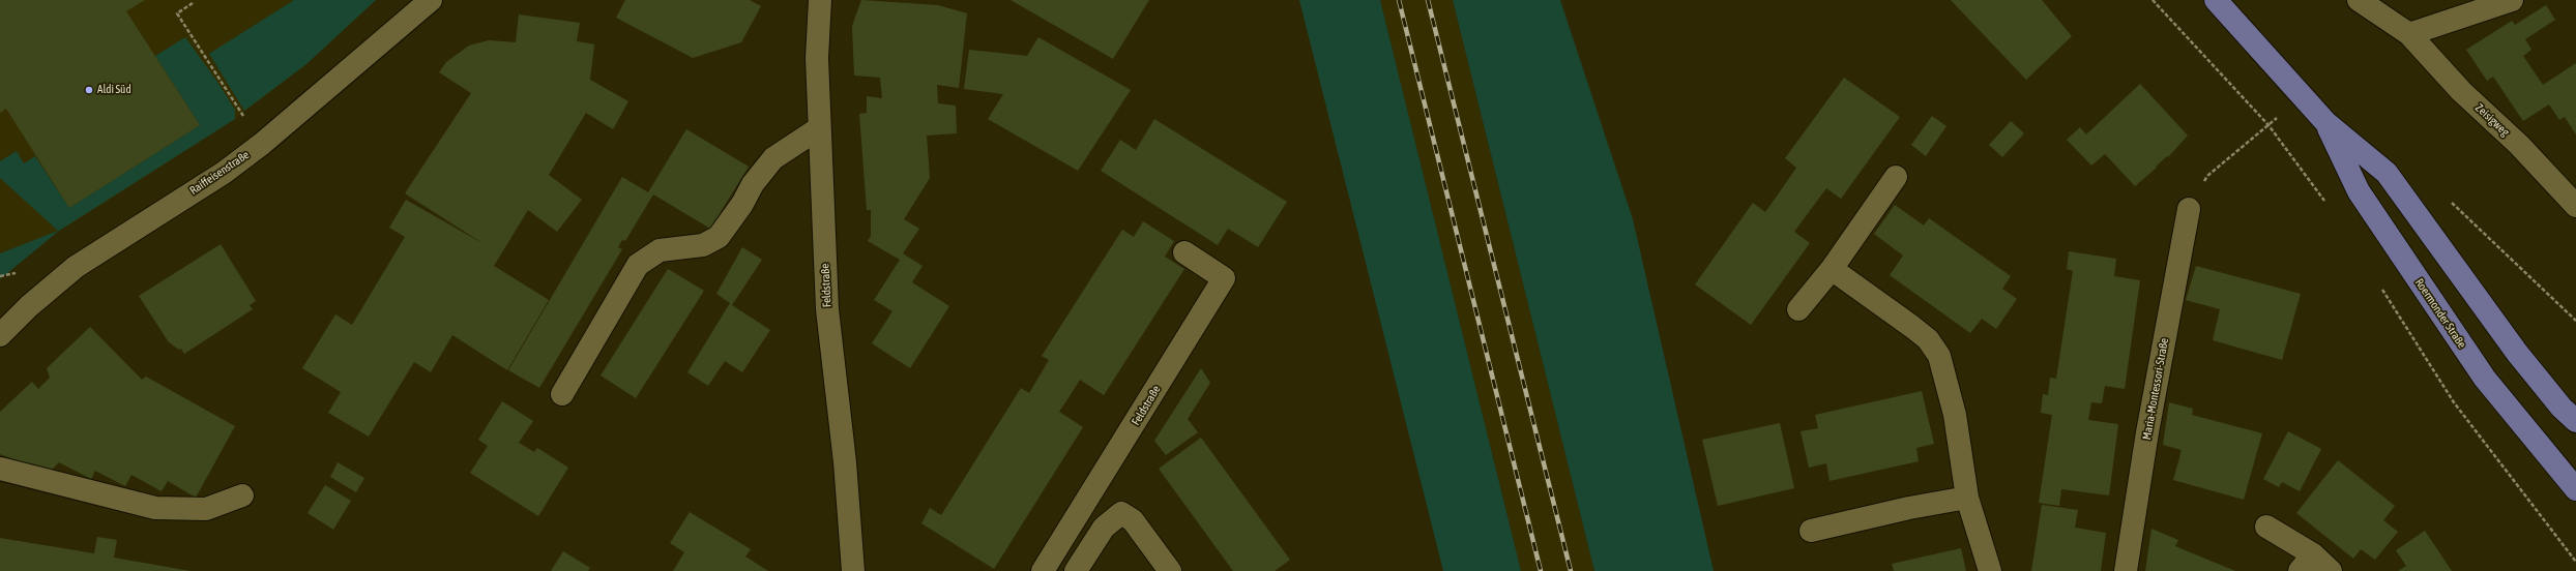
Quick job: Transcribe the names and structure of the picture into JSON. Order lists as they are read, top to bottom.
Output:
{
  "streets": {
    "main road": ["Roermonder Straße"],
    "street": [
      "Zeisigweg",
      "Raiffeisenstraße",
      "Feldstraße",
      "Maria-Montessori-Straße"
    ]
  },
  "places": ["Aldi Süd"]
}
